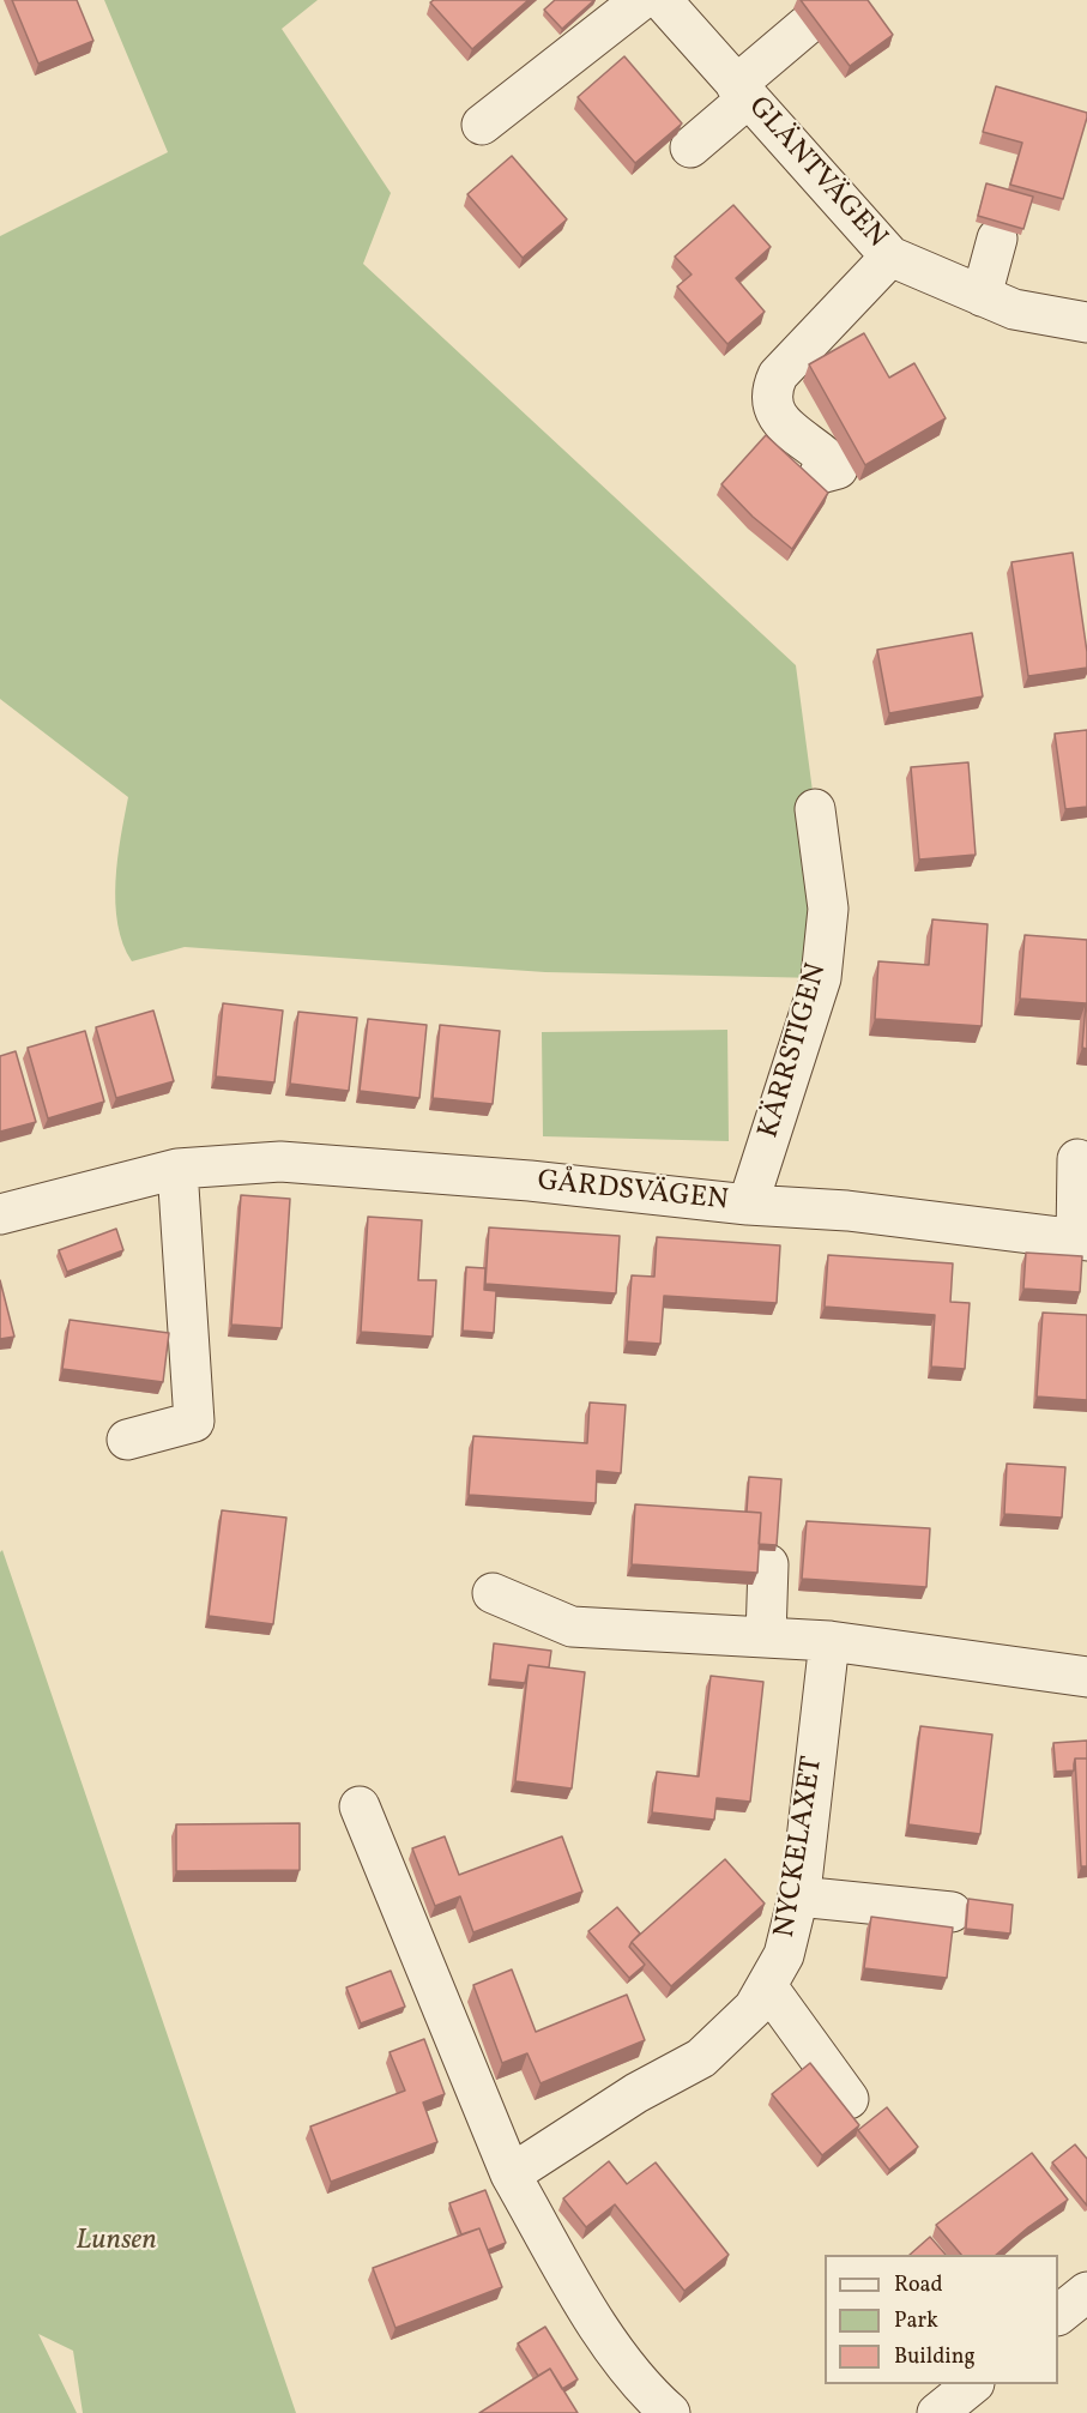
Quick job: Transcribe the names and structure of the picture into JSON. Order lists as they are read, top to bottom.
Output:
{
  "streets": {
    "street": [
      "GLÄNTVÄGEN",
      "KÄRRSTIGEN",
      "GÅRDSVÄGEN",
      "NYCKELAXET"
    ]
  },
  "crossings": [
    ["KÄRRSTIGEN", "GÅRDSVÄGEN"]
  ],
  "parks": ["Lunsen"],
  "legend": ["Road", "Park", "Building"]
}
